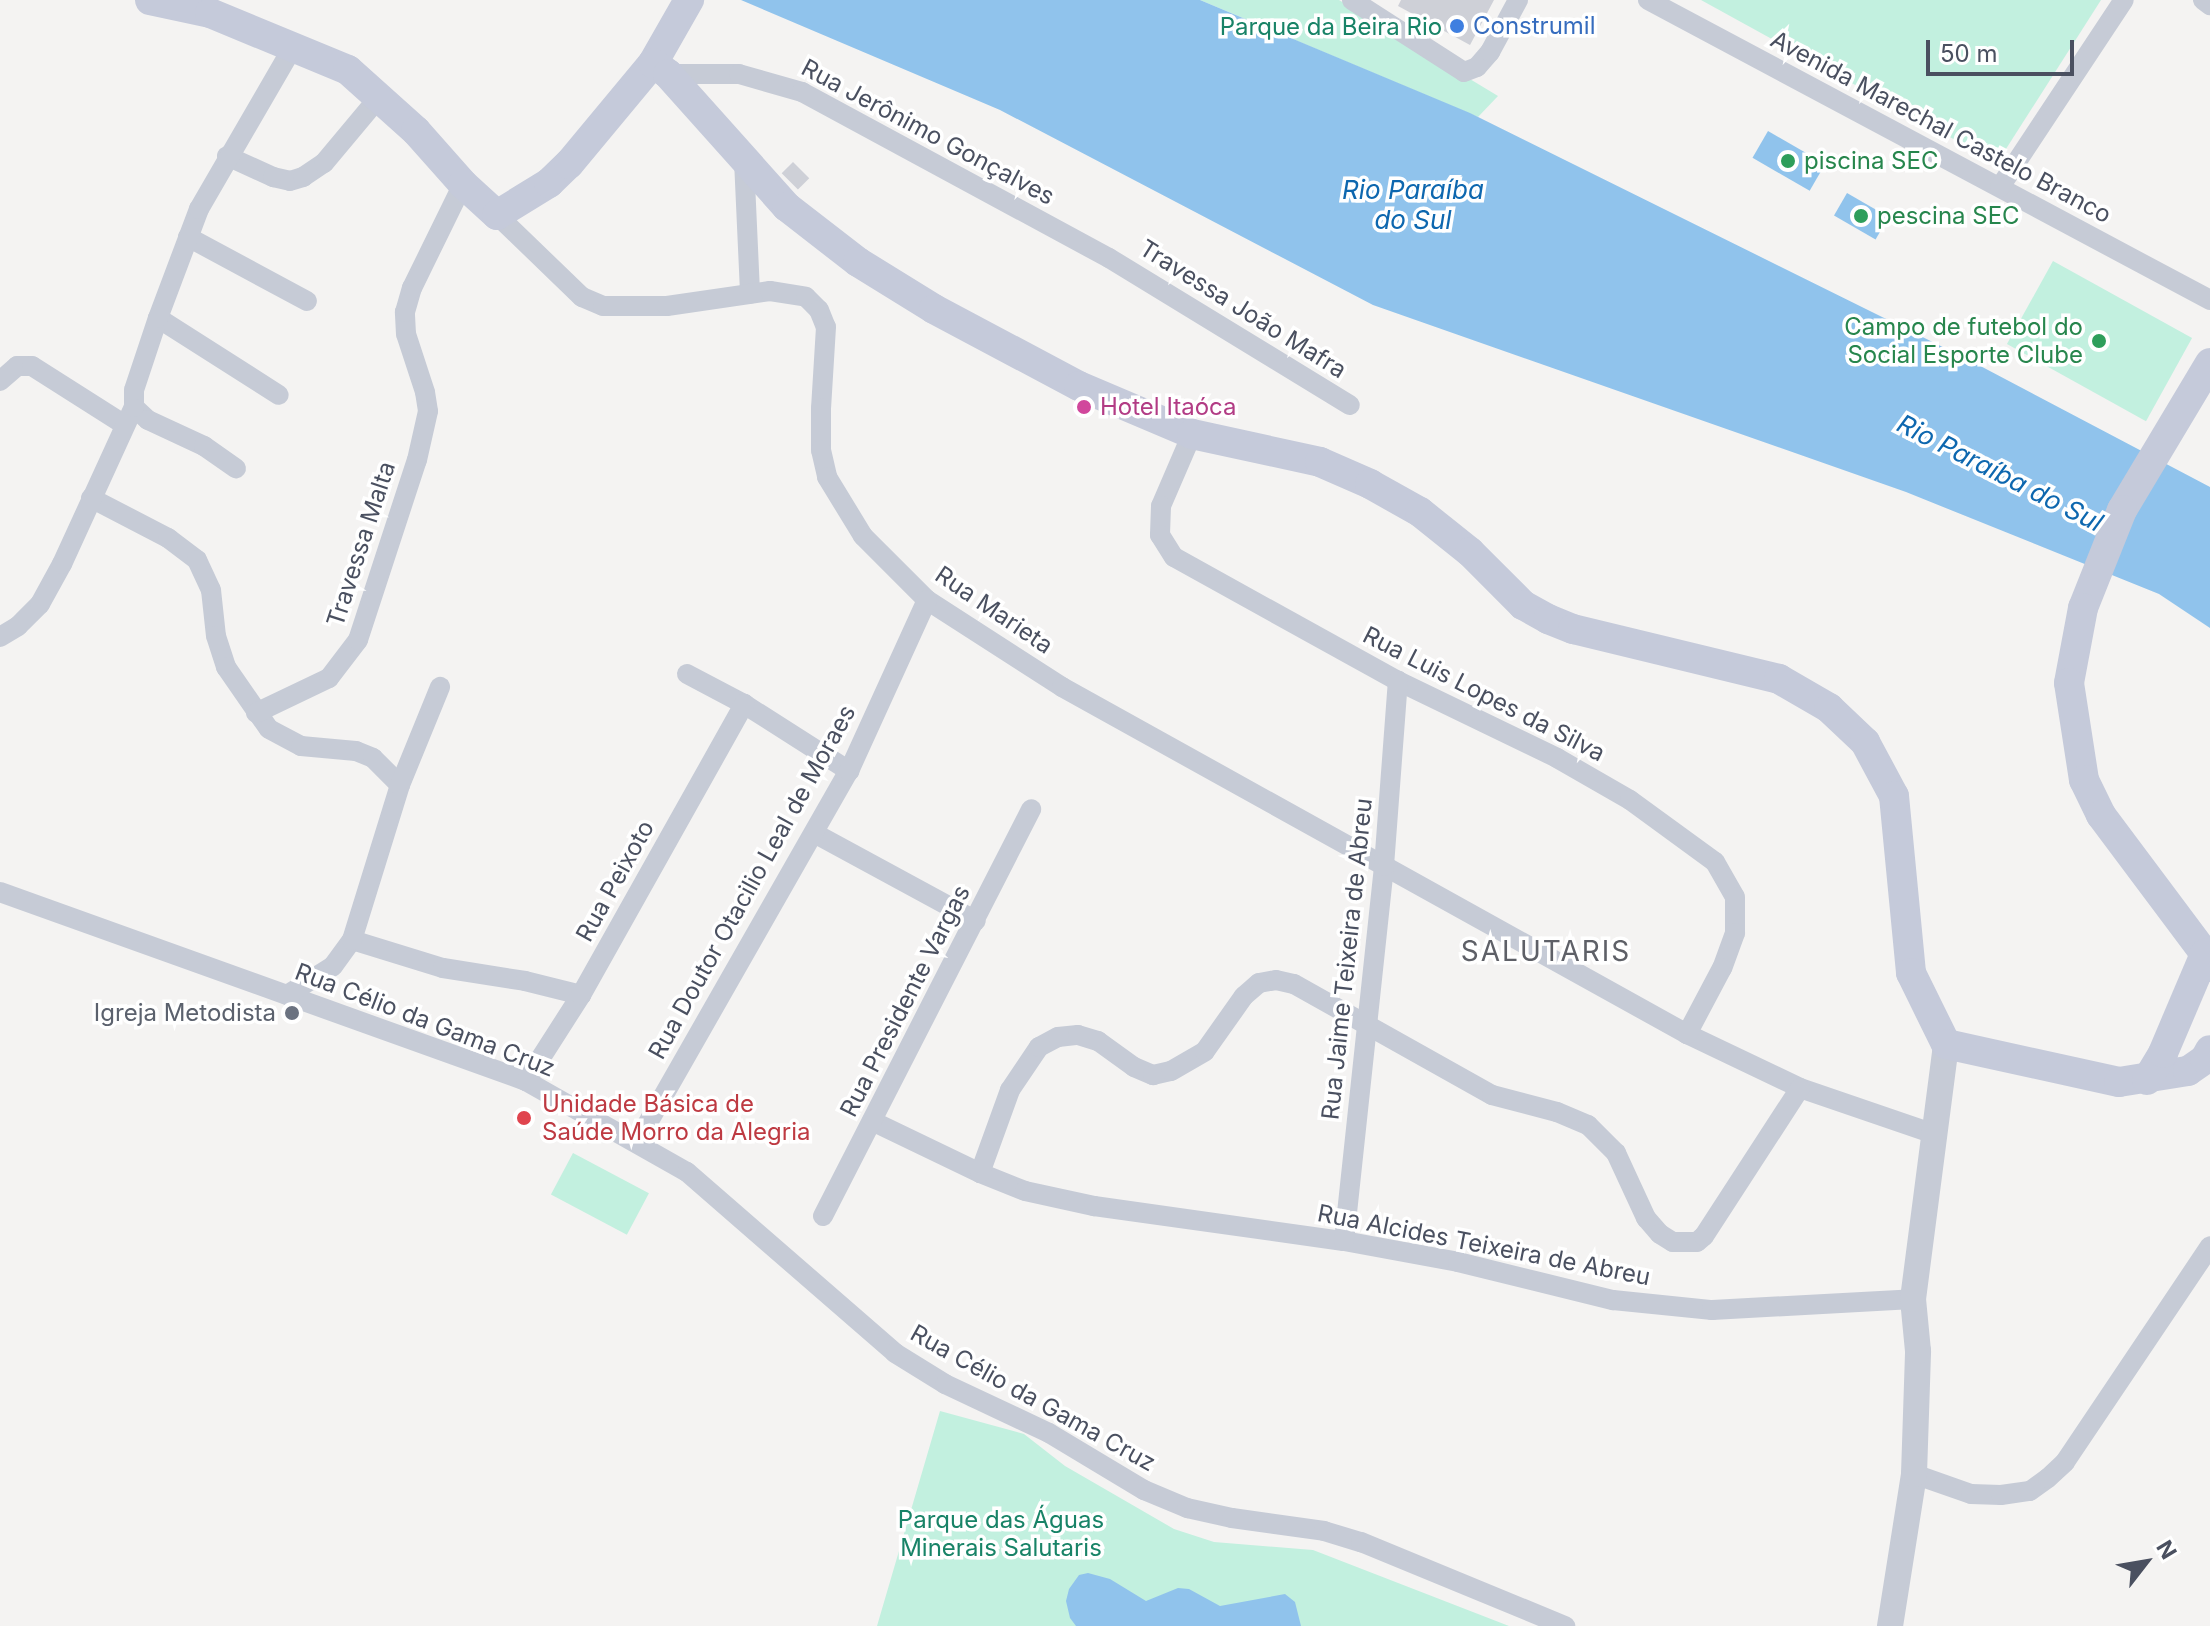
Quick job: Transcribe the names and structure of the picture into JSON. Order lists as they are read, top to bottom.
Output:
{
  "streets": {
    "street": [
      "Avenida Marechal Castelo Branco",
      "Rua Jerônimo Gonçalves",
      "Travessa João Mafra",
      "Travessa Malta",
      "Rua Marieta",
      "Rua Luis Lopes da Silva",
      "Rua Peixoto",
      "Rua Doutor Otacilio Leal de Moraes",
      "Rua Jaime Teixeira de Abreu",
      "Rua Presidente Vargas",
      "Rua Célio da Gama Cruz",
      "Rua Alcides Teixeira de Abreu"
    ]
  },
  "crossings": [
    ["Rua Jerônimo Gonçalves", "Travessa João Mafra"],
    ["Rua Marieta", "Rua Luis Lopes da Silva"],
    ["Rua Marieta", "Rua Doutor Otacilio Leal de Moraes"],
    ["Rua Marieta", "Rua Jaime Teixeira de Abreu"],
    ["Rua Luis Lopes da Silva", "Rua Jaime Teixeira de Abreu"],
    ["Rua Peixoto", "Rua Célio da Gama Cruz"],
    ["Rua Doutor Otacilio Leal de Moraes", "Rua Célio da Gama Cruz"],
    ["Rua Jaime Teixeira de Abreu", "Rua Alcides Teixeira de Abreu"],
    ["Rua Presidente Vargas", "Rua Alcides Teixeira de Abreu"]
  ],
  "districts": ["SALUTARIS"],
  "water": ["Rio Paraíba do Sul"],
  "parks": ["Parque da Beira Rio", "Parque das Águas Minerais Salutaris"],
  "places": [
    "Construmil",
    "piscina SEC",
    "pescina SEC",
    "Campo de futebol do Social Esporte Clube",
    "Hotel Itaóca",
    "Igreja Metodista",
    "Unidade Básica de Saúde Morro da Alegria"
  ],
  "scale_bar": "50 m",
  "north": "top right"
}
